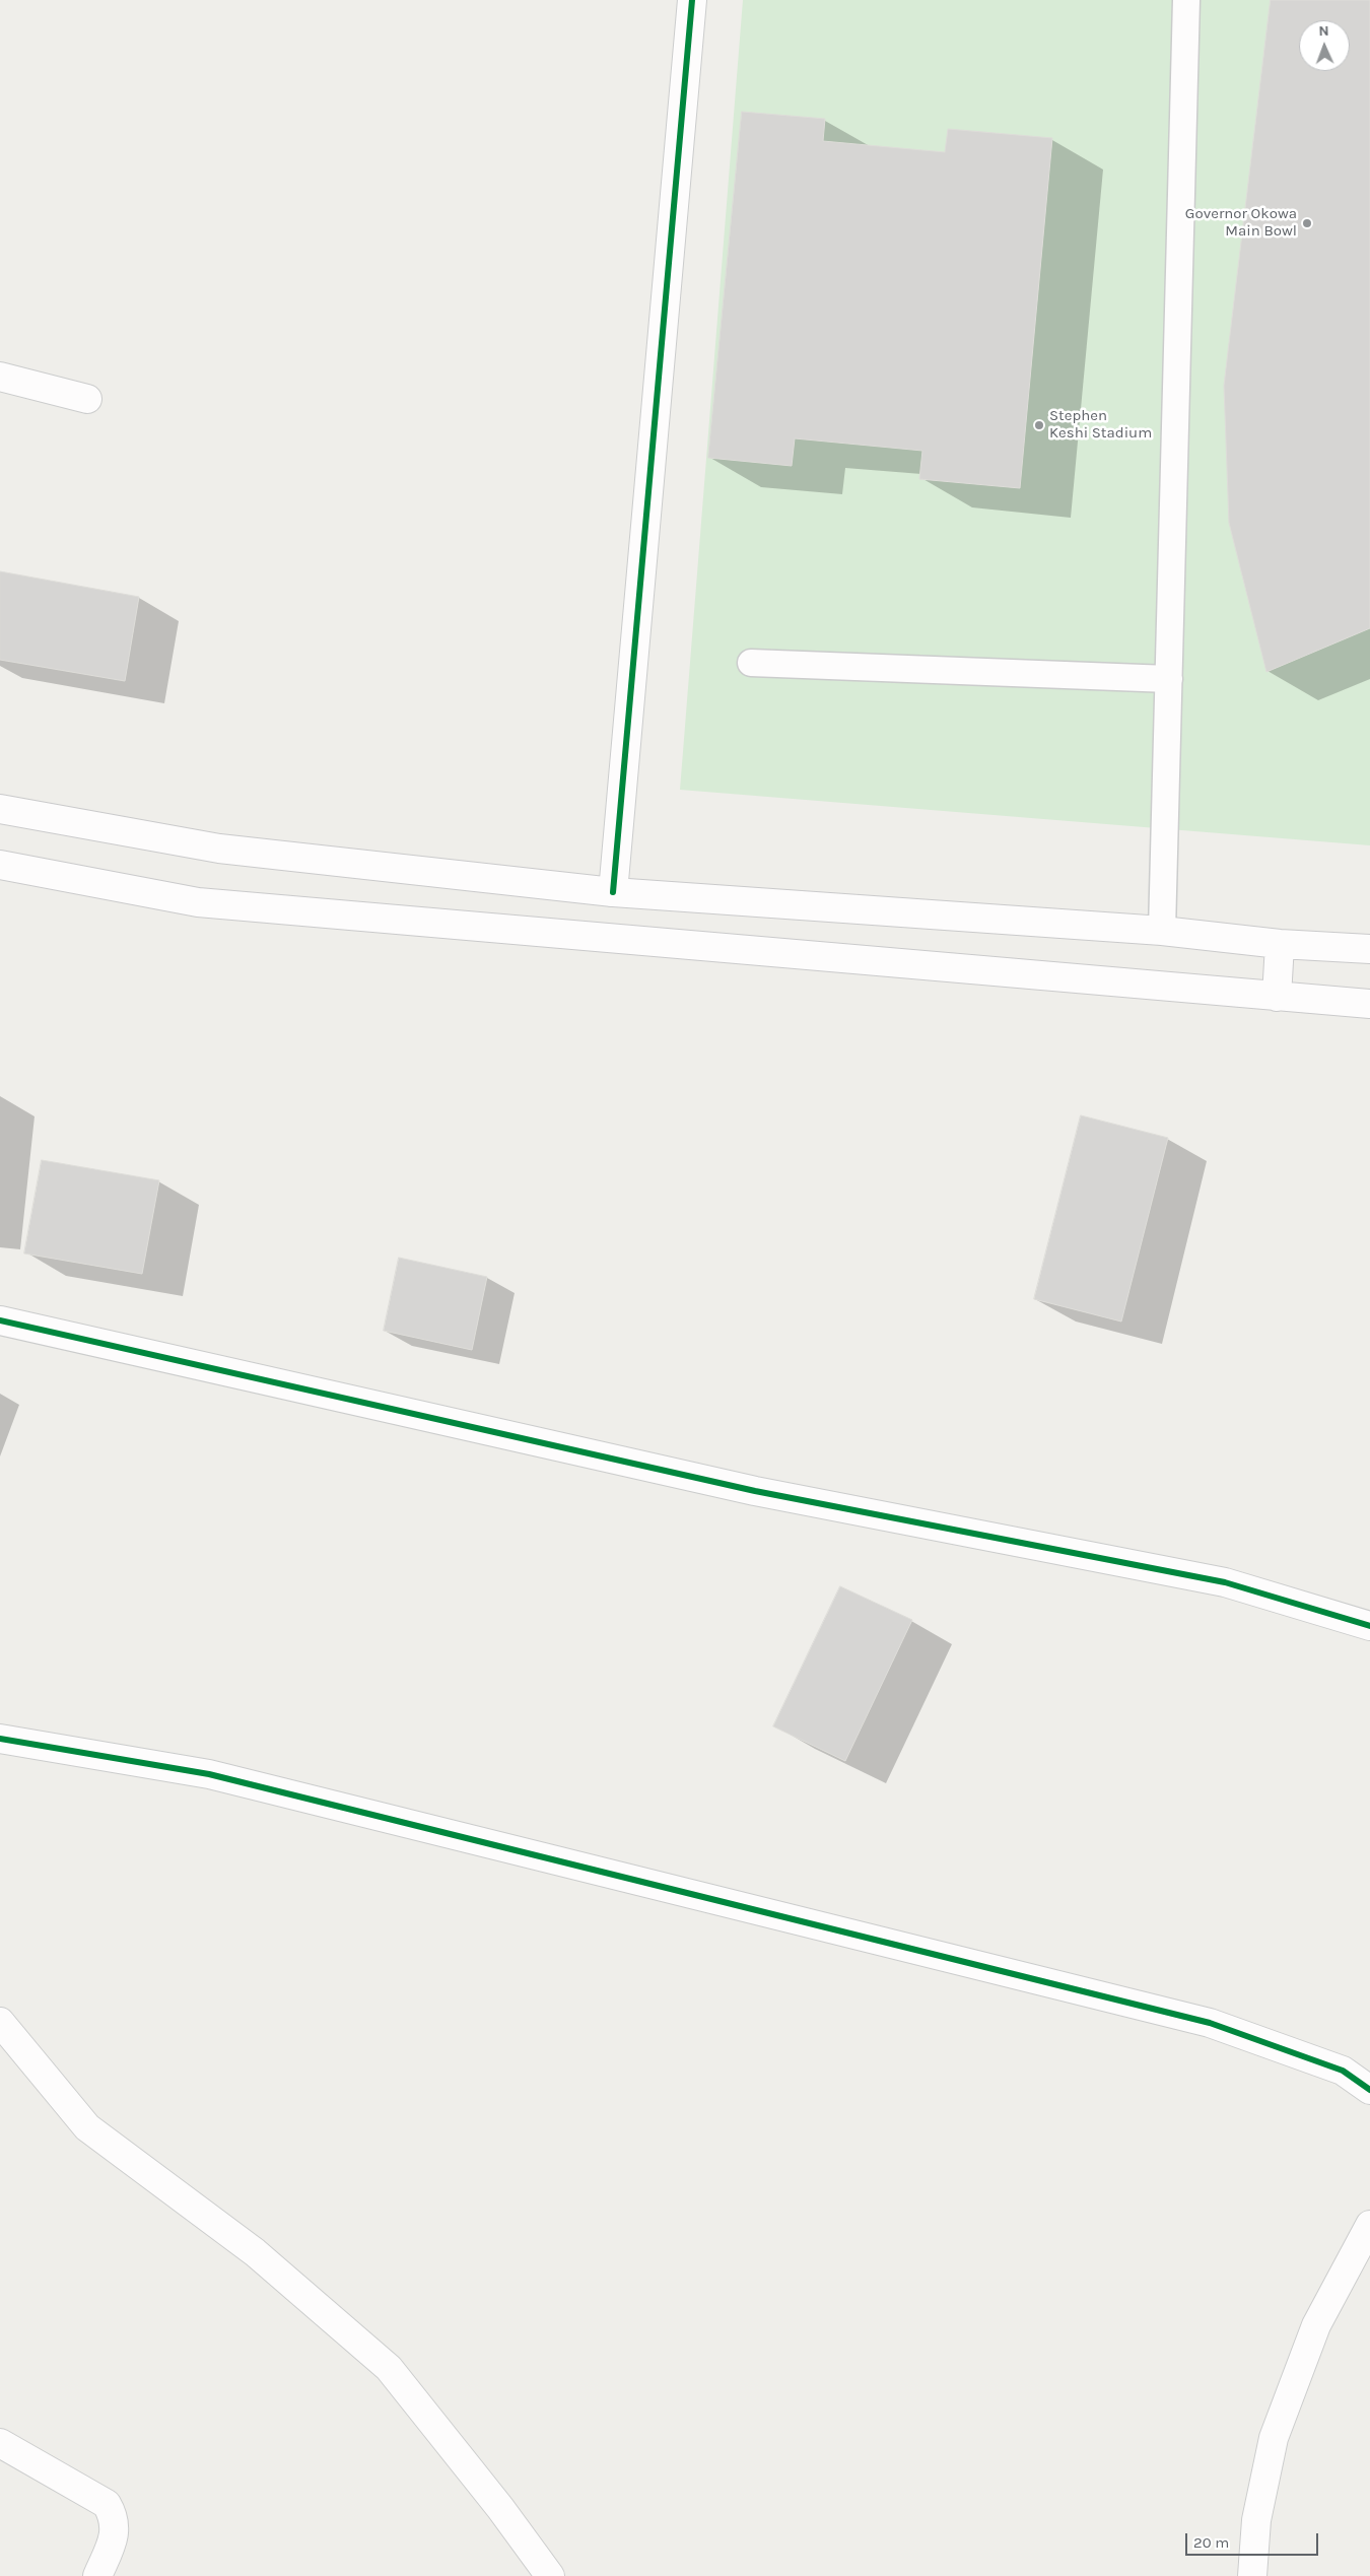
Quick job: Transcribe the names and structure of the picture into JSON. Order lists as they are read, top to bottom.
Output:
{
  "places": ["Governor Okowa Main Bowl", "Stephen Keshi Stadium"],
  "scale_bar": "20 m",
  "north": "top"
}
